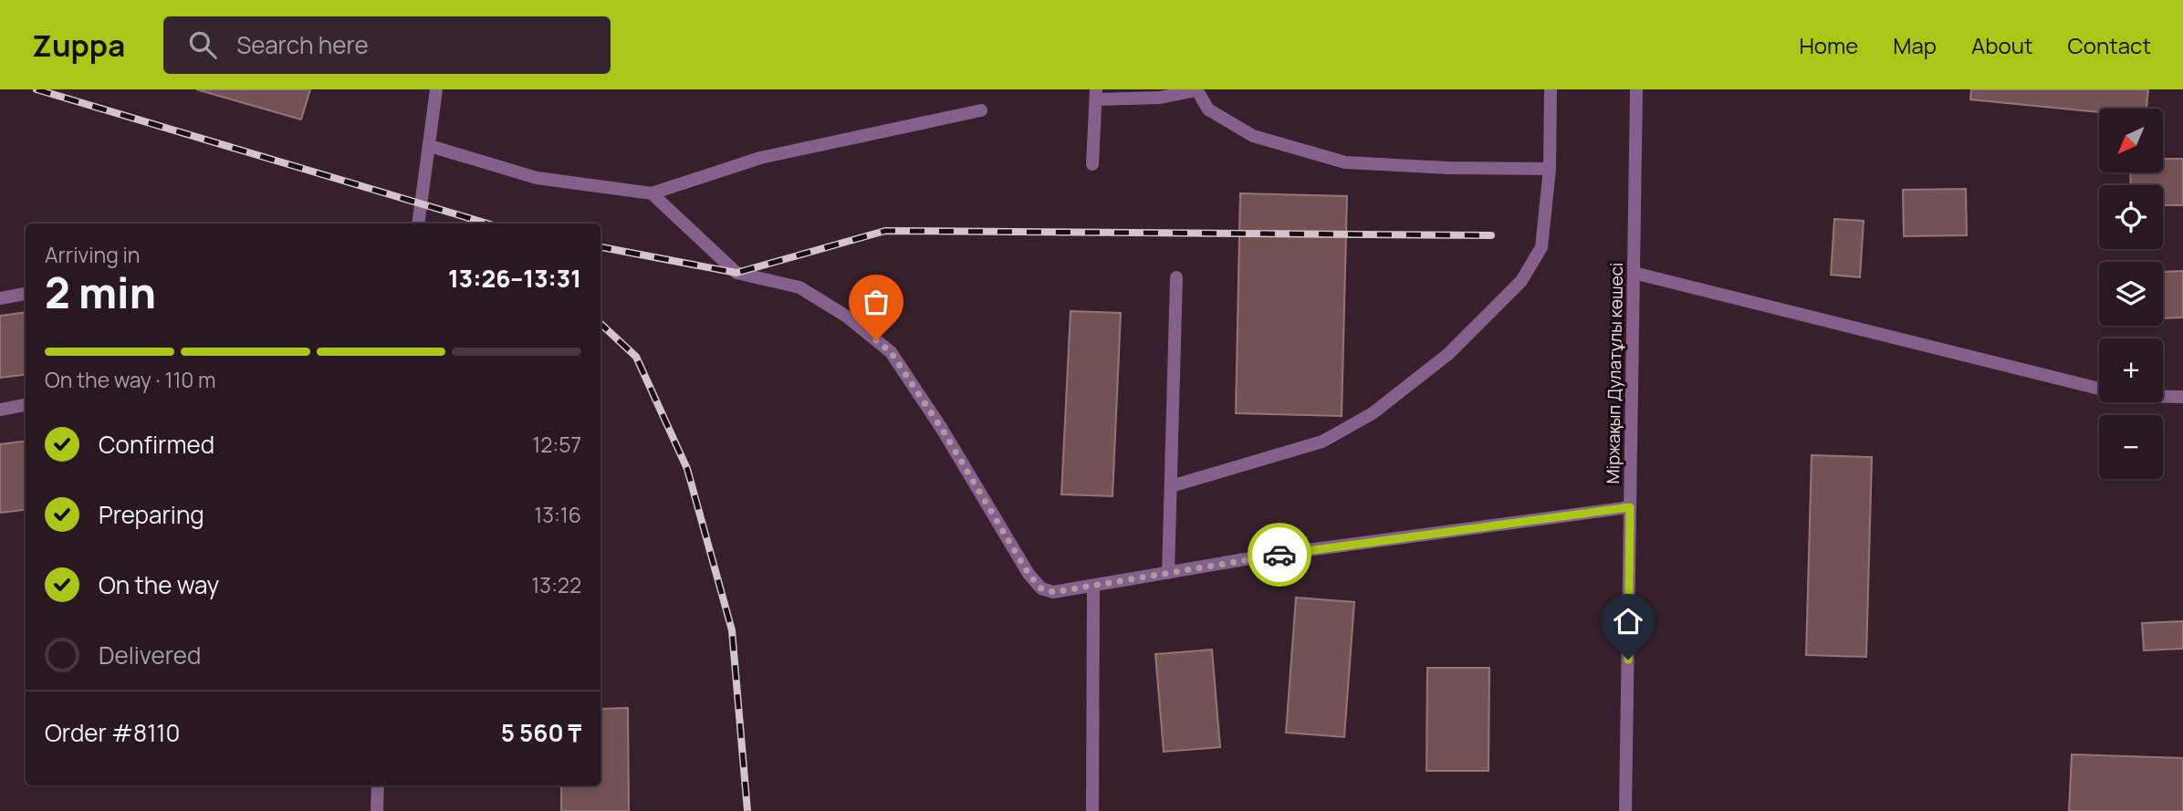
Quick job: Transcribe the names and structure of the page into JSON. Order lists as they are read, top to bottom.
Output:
{
  "streets": {
    "street": ["Міржақып Дулатұлы көшесі"]
  },
  "north": "bottom left",
  "page": {
    "header": "Zuppa",
    "search": "Search here",
    "nav": [
      "Home",
      "Map",
      "About",
      "Contact"
    ],
    "map_buttons": ["+", "−"],
    "heading": ["2 min", "Arriving in", "13:26–13:31"],
    "panel": ["Order #8110", "5 560 ₸"],
    "bar": "On the way · 110 m",
    "list": [
      ["Confirmed", "12:57"],
      ["Preparing", "13:16"],
      ["On the way", "13:22"],
      "Delivered"
    ]
  }
}
